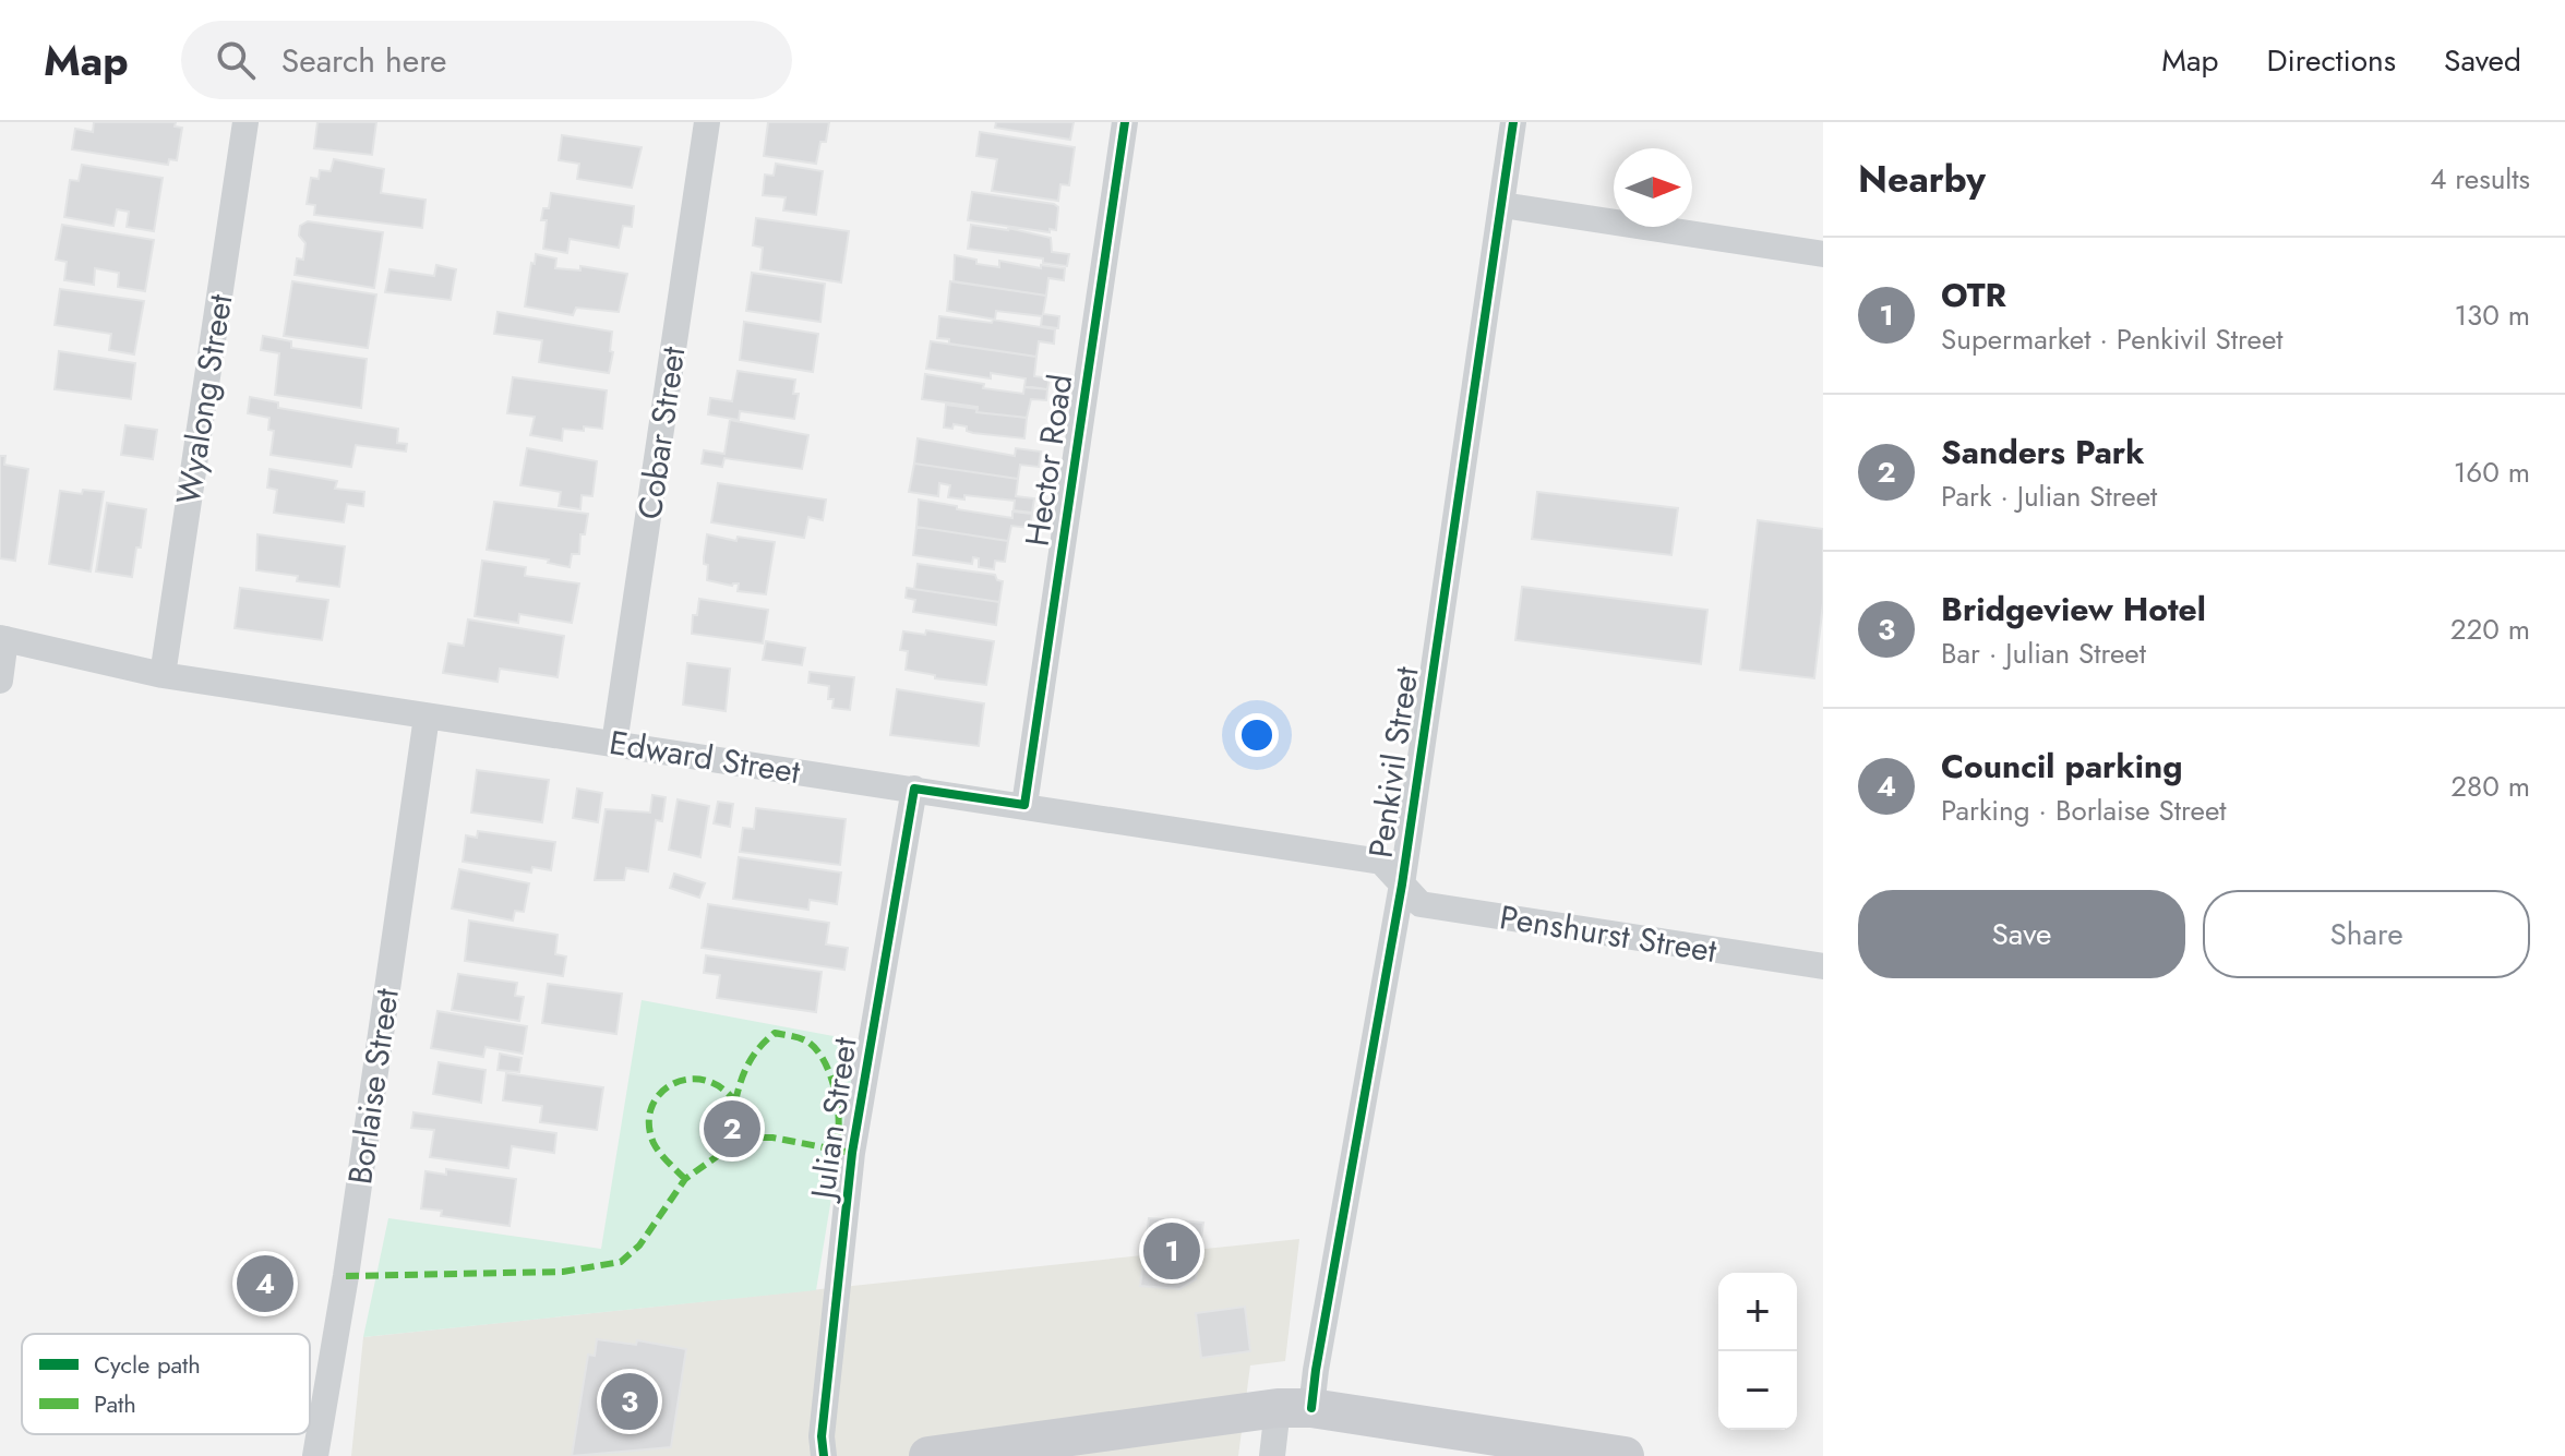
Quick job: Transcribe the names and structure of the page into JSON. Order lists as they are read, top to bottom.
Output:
{
  "streets": {
    "street": [
      "Wyalong Street",
      "Cobar Street",
      "Hector Road",
      "Edward Street",
      "Penkivil Street",
      "Penshurst Street",
      "Borlaise Street",
      "Julian Street"
    ]
  },
  "crossings": [
    ["Wyalong Street", "Edward Street"],
    ["Cobar Street", "Edward Street"],
    ["Hector Road", "Edward Street"],
    ["Edward Street", "Penkivil Street"],
    ["Edward Street", "Penshurst Street"],
    ["Edward Street", "Borlaise Street"],
    ["Edward Street", "Julian Street"],
    ["Penkivil Street", "Penshurst Street"]
  ],
  "legend": ["Cycle path", "Path"],
  "north": "right",
  "page": {
    "header": "Map",
    "search": "Search here",
    "nav": ["Map", "Directions", "Saved"],
    "heading": ["Nearby", "4 results"],
    "list": [
      {
        "mark": "1",
        "name": "OTR",
        "note": "Supermarket · Penkivil Street",
        "value": "130 m"
      },
      {
        "mark": "2",
        "name": "Sanders Park",
        "note": "Park · Julian Street",
        "value": "160 m"
      },
      {
        "mark": "3",
        "name": "Bridgeview Hotel",
        "note": "Bar · Julian Street",
        "value": "220 m"
      },
      {
        "mark": "4",
        "name": "Council parking",
        "note": "Parking · Borlaise Street",
        "value": "280 m"
      }
    ],
    "buttons": ["Save", "Share"],
    "pins": [
      "2",
      "1",
      "4",
      "3"
    ],
    "map_buttons": ["+", "−"]
  }
}
